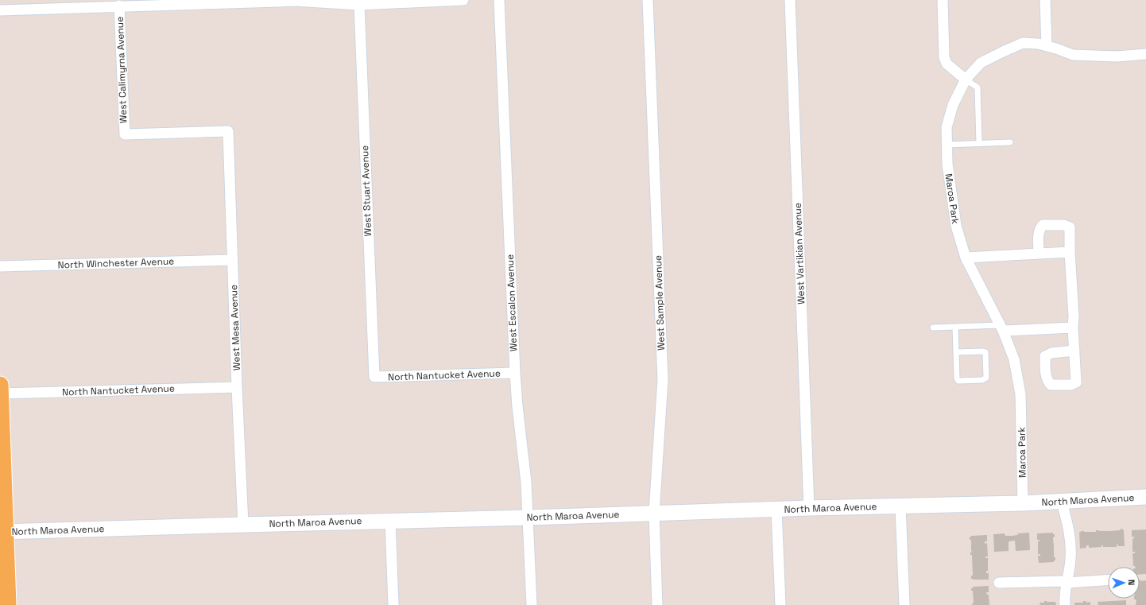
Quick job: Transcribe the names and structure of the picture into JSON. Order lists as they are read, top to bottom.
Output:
{
  "streets": {
    "main road": ["North Maroa Avenue"],
    "street": [
      "West Calimyrna Avenue",
      "West Stuart Avenue",
      "Maroa Park",
      "West Vartikian Avenue",
      "North Winchester Avenue",
      "West Escalon Avenue",
      "West Sample Avenue",
      "West Mesa Avenue",
      "North Nantucket Avenue"
    ]
  },
  "crossings": [
    ["West Calimyrna Avenue", "West Mesa Avenue"],
    ["West Stuart Avenue", "North Nantucket Avenue"],
    ["Maroa Park", "North Maroa Avenue"],
    ["West Vartikian Avenue", "North Maroa Avenue"],
    ["North Winchester Avenue", "West Mesa Avenue"],
    ["West Escalon Avenue", "North Nantucket Avenue"],
    ["West Escalon Avenue", "North Maroa Avenue"],
    ["West Sample Avenue", "North Maroa Avenue"],
    ["West Mesa Avenue", "North Nantucket Avenue"],
    ["West Mesa Avenue", "North Maroa Avenue"]
  ],
  "north": "right"
}
